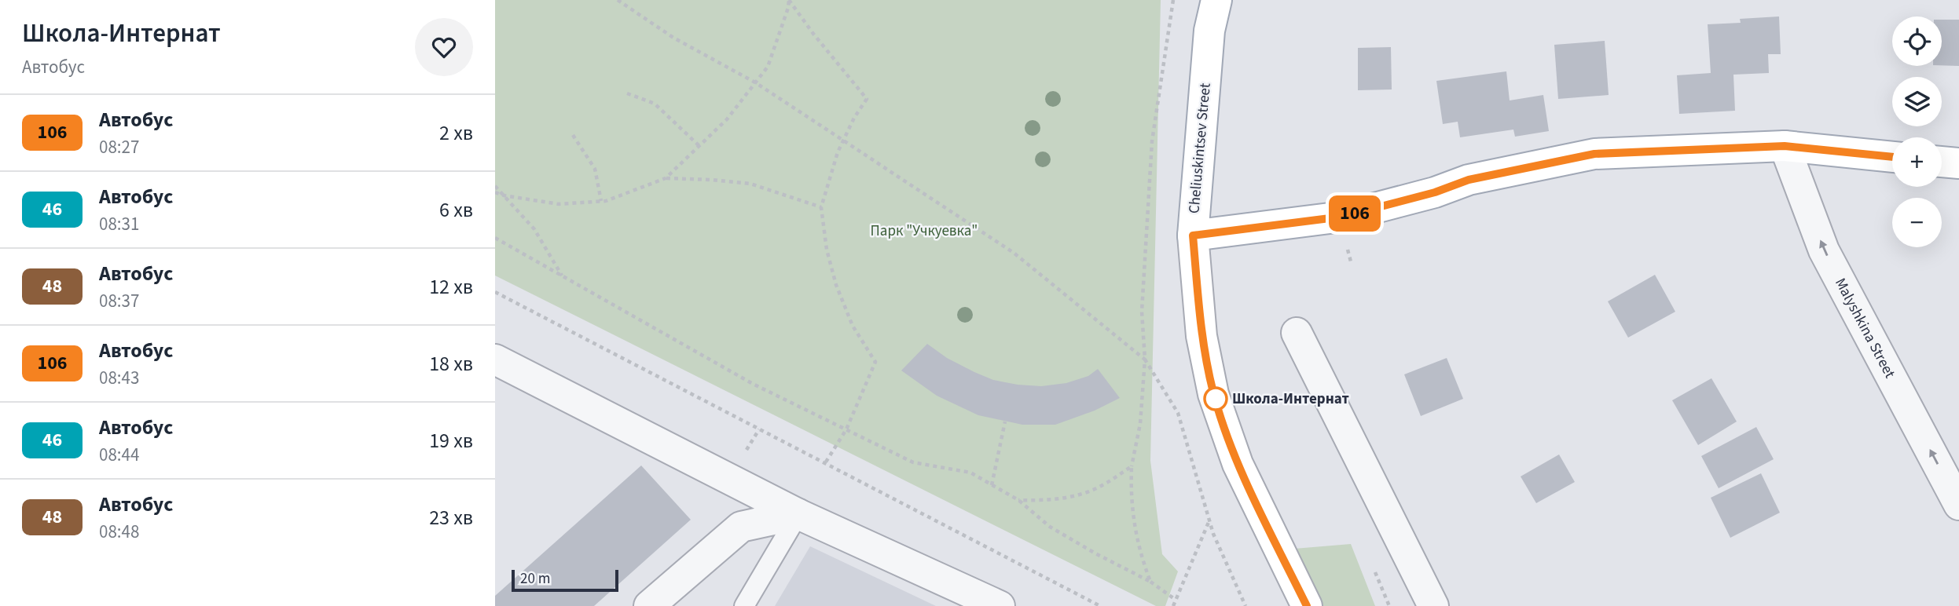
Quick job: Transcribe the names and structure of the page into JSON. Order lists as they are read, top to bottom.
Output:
{
  "streets": {
    "main road": ["Cheliuskintsev Street"],
    "street": ["Malyshkina Street"]
  },
  "one_way": ["Malyshkina Street"],
  "parks": ["Парк \"Учкуевка\""],
  "places": ["Школа-Интернат"],
  "lines": ["bus line 106"],
  "scale_bar": "20 m",
  "page": {
    "heading": ["Школа-Интернат", "Автобус"],
    "on_map": "106",
    "map_buttons": ["+", "−"],
    "list": [
      {
        "mark": "106",
        "name": "Автобус",
        "note": "08:27",
        "value": "2 хв"
      },
      {
        "mark": "46",
        "name": "Автобус",
        "note": "08:31",
        "value": "6 хв"
      },
      {
        "mark": "48",
        "name": "Автобус",
        "note": "08:37",
        "value": "12 хв"
      },
      {
        "mark": "106",
        "name": "Автобус",
        "note": "08:43",
        "value": "18 хв"
      },
      {
        "mark": "46",
        "name": "Автобус",
        "note": "08:44",
        "value": "19 хв"
      },
      {
        "mark": "48",
        "name": "Автобус",
        "note": "08:48",
        "value": "23 хв"
      }
    ],
    "scale": "20 m"
  }
}
